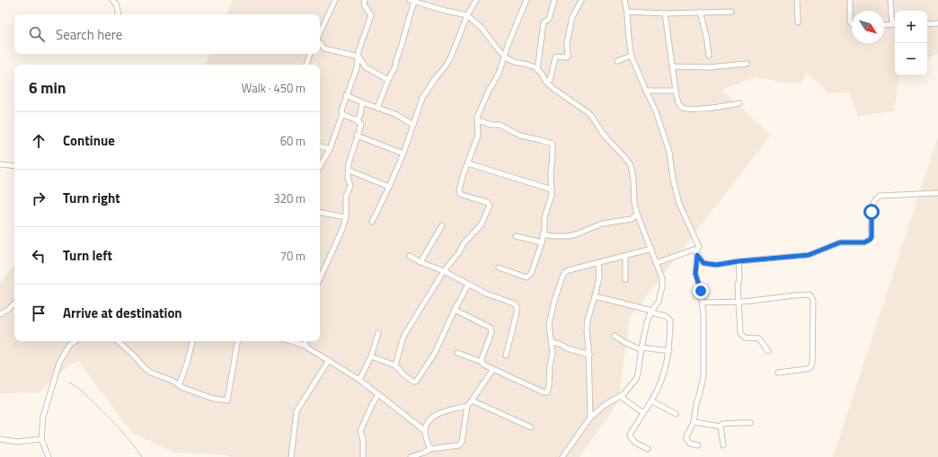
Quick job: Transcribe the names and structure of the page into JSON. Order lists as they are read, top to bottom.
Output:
{
  "north": "bottom right",
  "page": {
    "map_buttons": ["+", "−"],
    "search": "Search here",
    "heading": ["6 min", "Walk · 450 m"],
    "list": [
      ["Continue", "60 m"],
      ["Turn right", "320 m"],
      ["Turn left", "70 m"],
      "Arrive at destination"
    ]
  }
}
